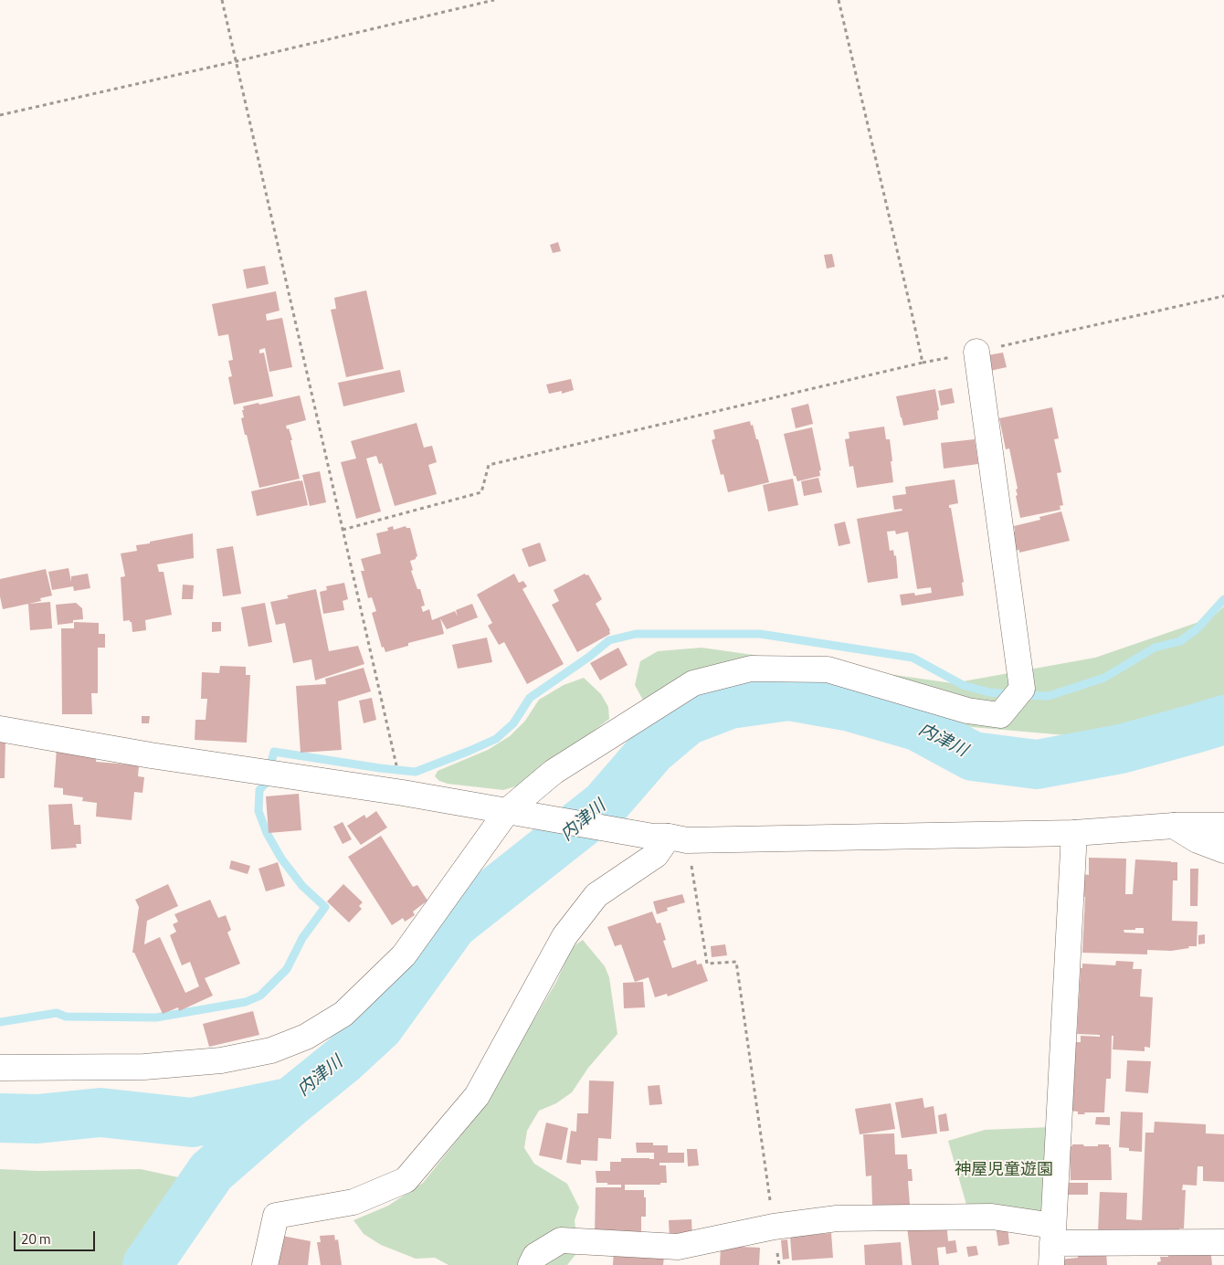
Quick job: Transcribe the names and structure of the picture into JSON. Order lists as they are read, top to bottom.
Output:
{
  "water": ["内津川"],
  "parks": ["神屋児童遊園"],
  "scale_bar": "20 m"
}
